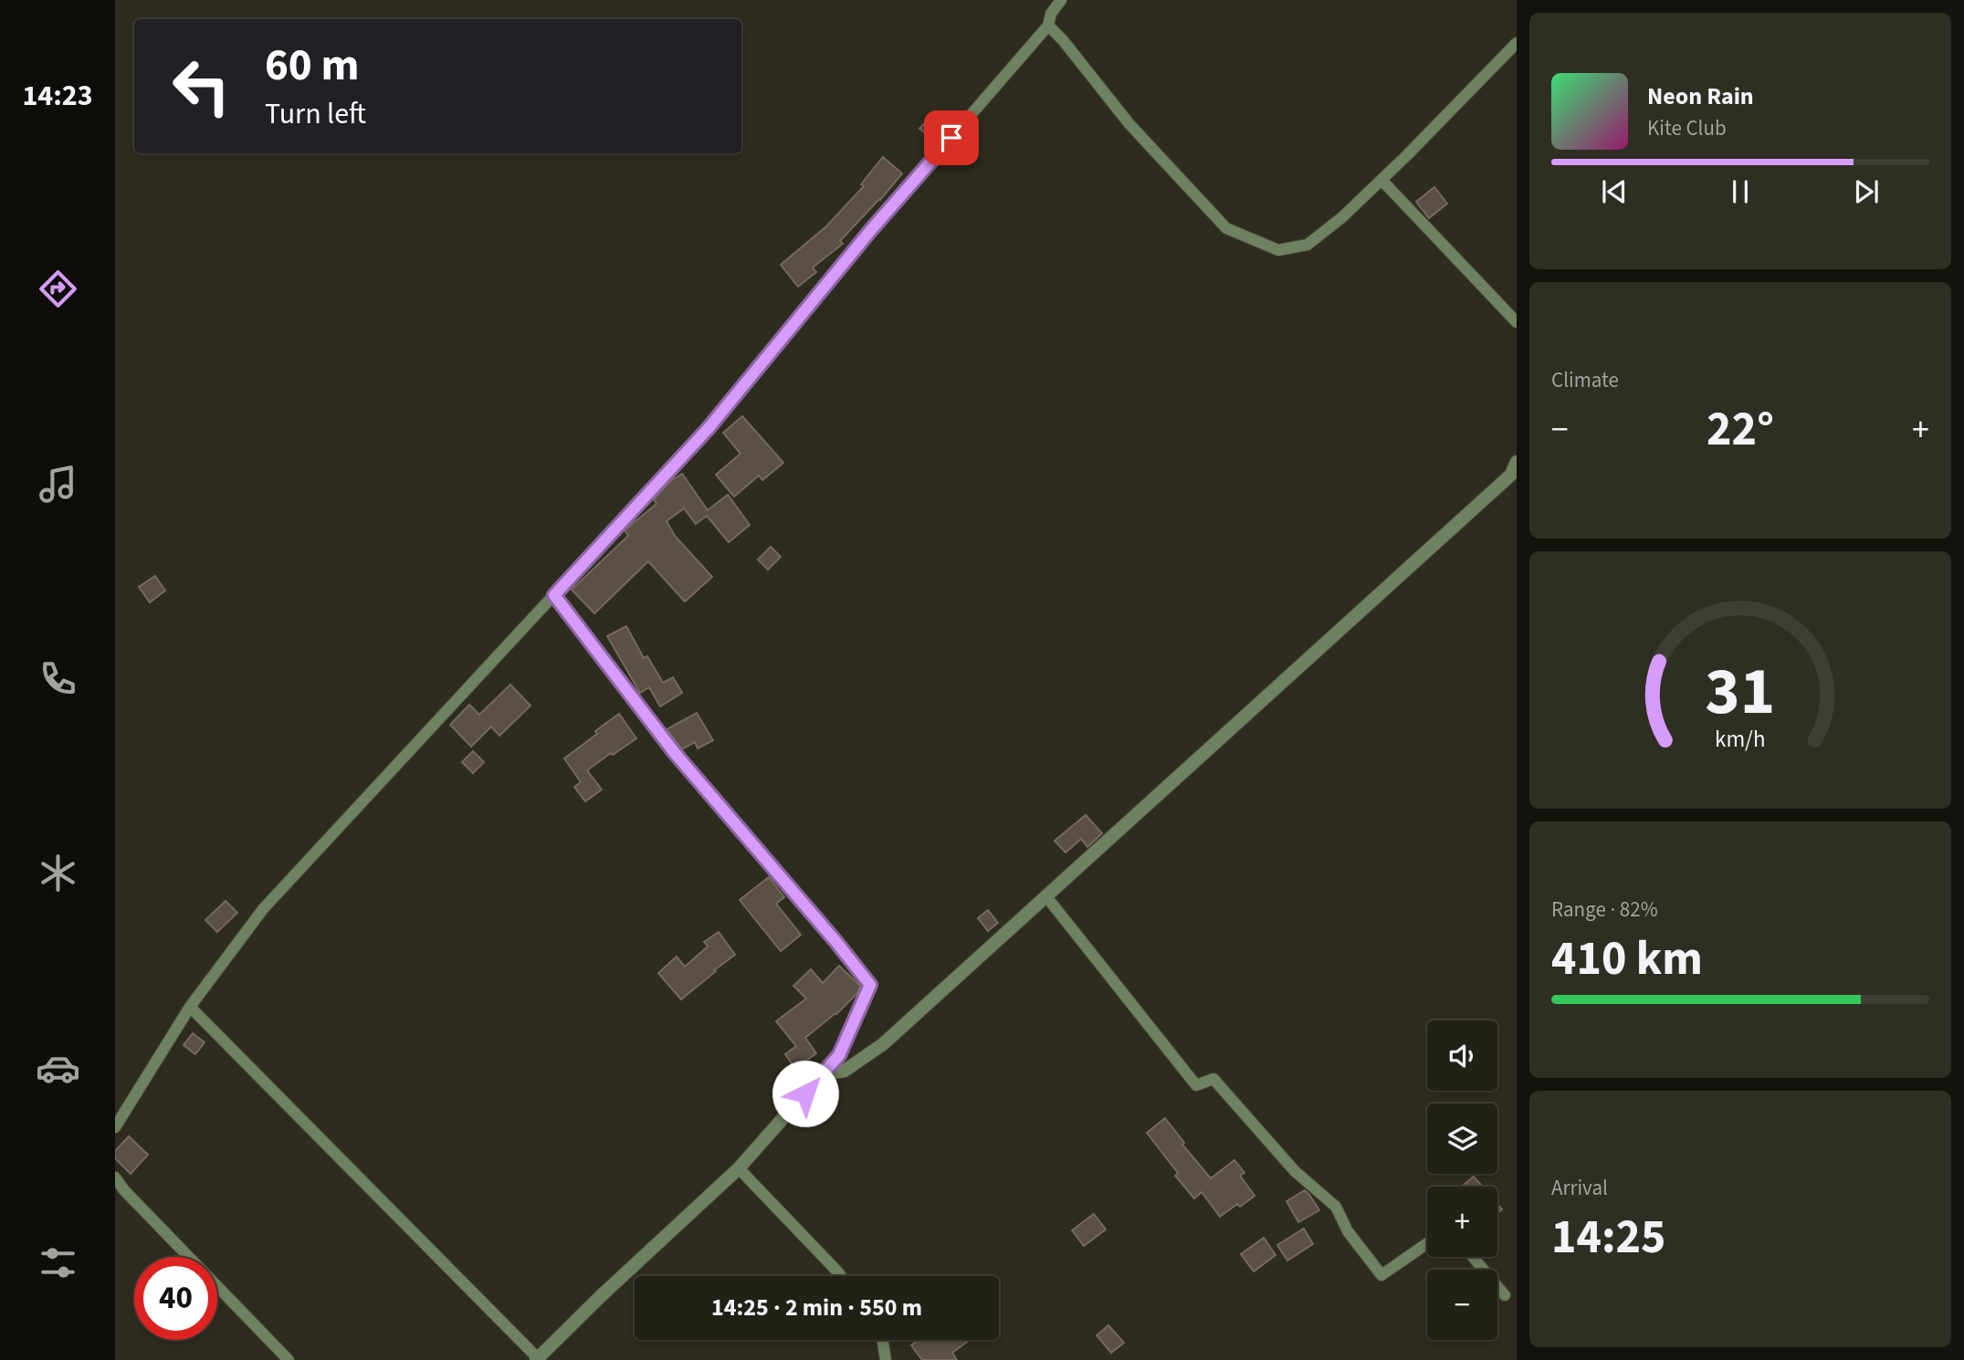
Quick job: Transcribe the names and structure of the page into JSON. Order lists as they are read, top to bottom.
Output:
{
  "page": {
    "tabs": "14:23",
    "turn": ["60 m", "Turn left"],
    "song": ["Neon Rain", "Kite Club"],
    "tile": [
      "Climate",
      ["Range · 82%", "410 km"],
      ["Arrival", "14:25"]
    ],
    "heat": ["−", "22°", "+"],
    "map_buttons": ["+", "−"],
    "limit": "40",
    "trip": "14:25 · 2 min · 550 m",
    "gauge": ["31", "km/h"]
  }
}
